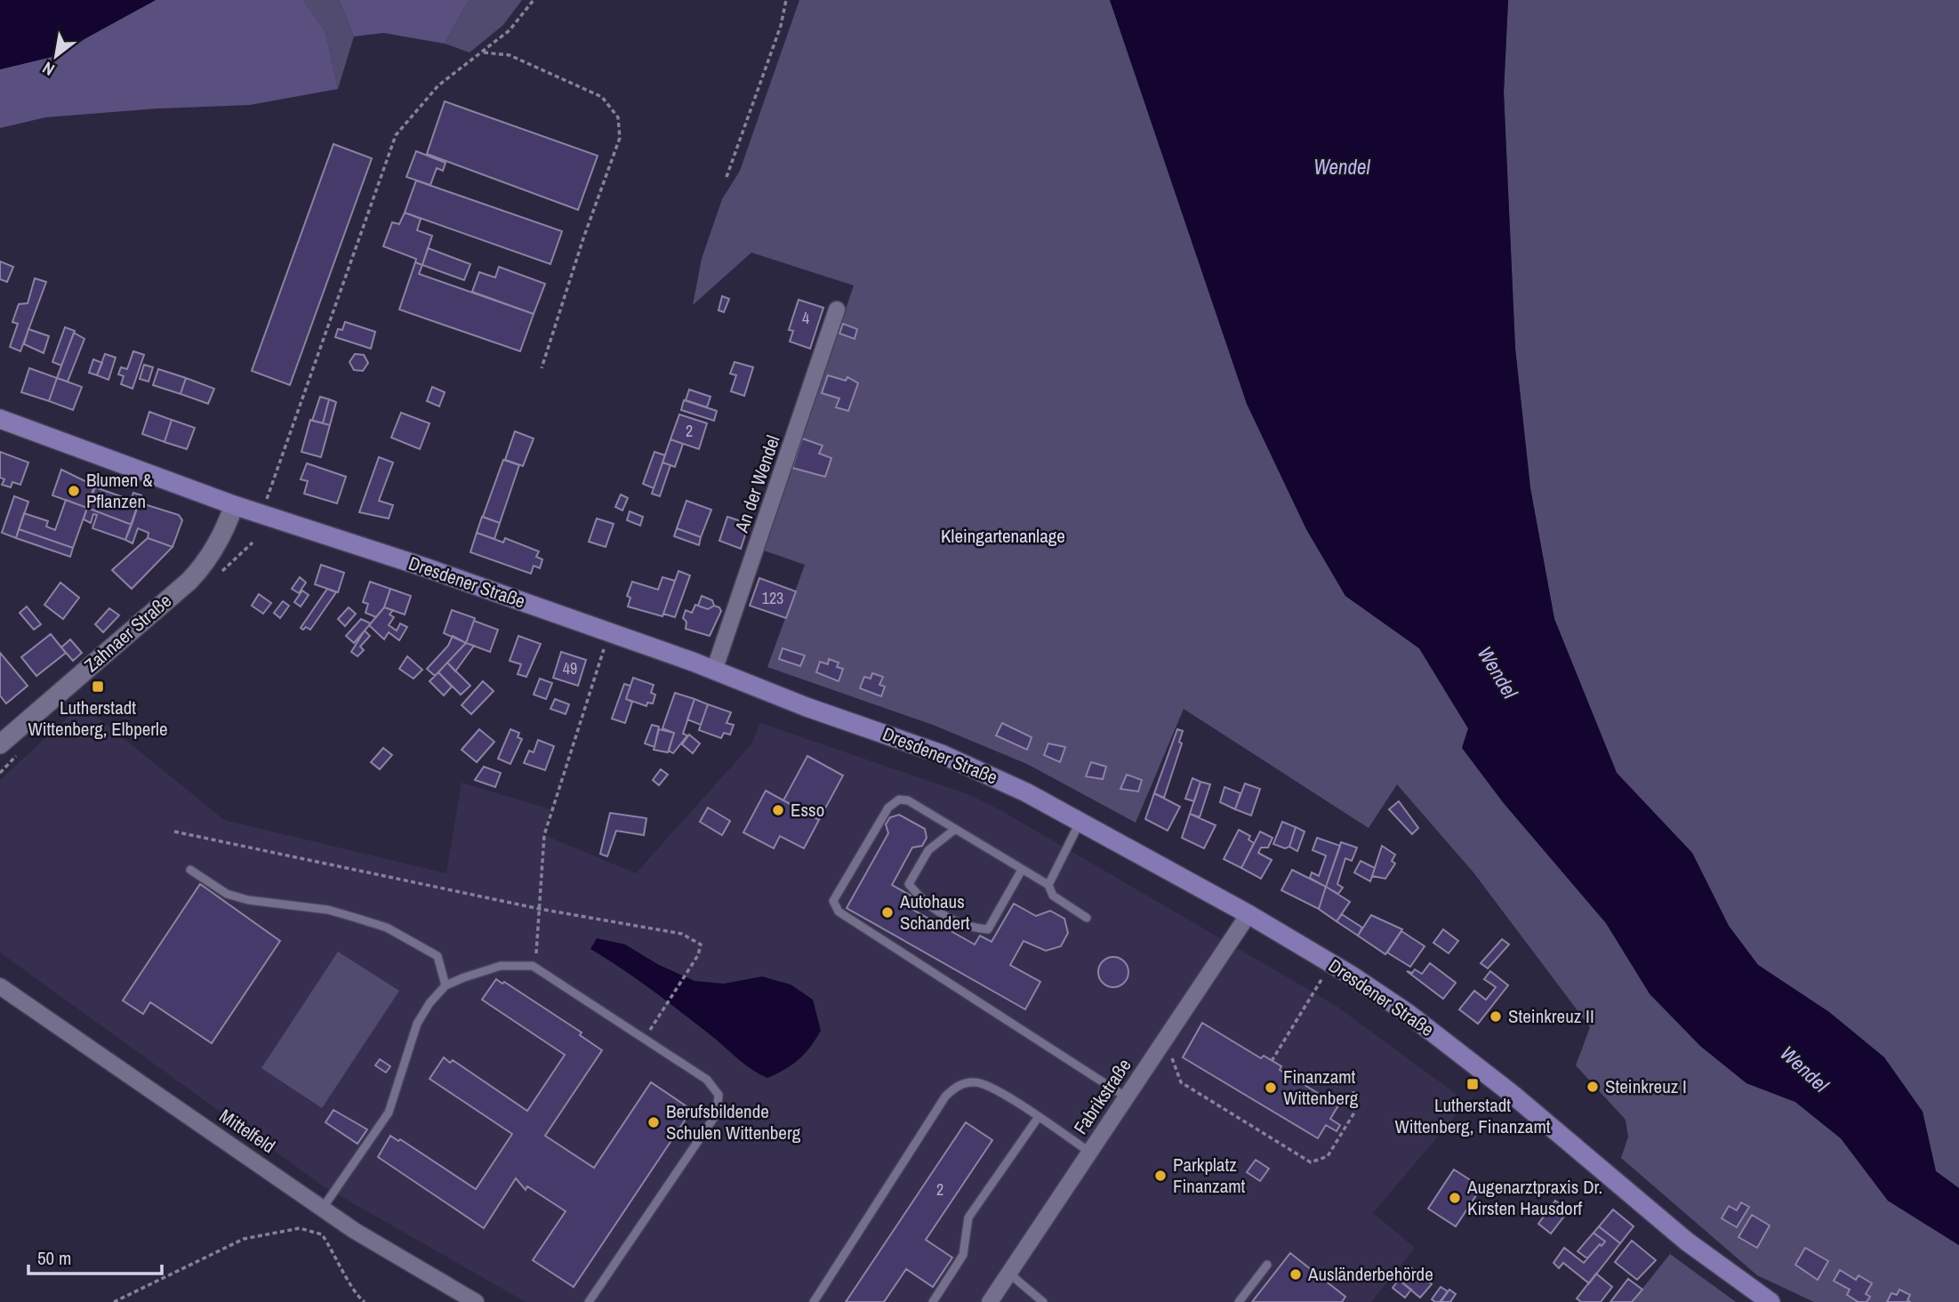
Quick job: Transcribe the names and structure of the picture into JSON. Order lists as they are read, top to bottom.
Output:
{
  "streets": {
    "main road": ["Dresdener Straße", "Zahnaer Straße"],
    "street": ["An der Wendel", "Fabrikstraße", "Mittelfeld"]
  },
  "crossings": [
    ["An der Wendel", "Dresdener Straße"],
    ["Dresdener Straße", "Zahnaer Straße"],
    ["Dresdener Straße", "Fabrikstraße"]
  ],
  "water": ["Wendel"],
  "parks": ["Kleingartenanlage"],
  "places": {
    "other": [
      "Blumen & Pflanzen",
      "Esso",
      "Autohaus Schandert",
      "Steinkreuz II",
      "Steinkreuz I",
      "Finanzamt Wittenberg",
      "Berufsbildende Schulen Wittenberg",
      "Parkplatz Finanzamt",
      "Augenarztpraxis Dr. Kirsten Hausdorf",
      "Ausländerbehörde"
    ],
    "transit": ["Lutherstadt Wittenberg, Elbperle", "Lutherstadt Wittenberg, Finanzamt"]
  },
  "house_numbers": [
    "4",
    "2",
    "123",
    "49",
    "2"
  ],
  "scale_bar": "50 m",
  "north": "bottom left"
}
